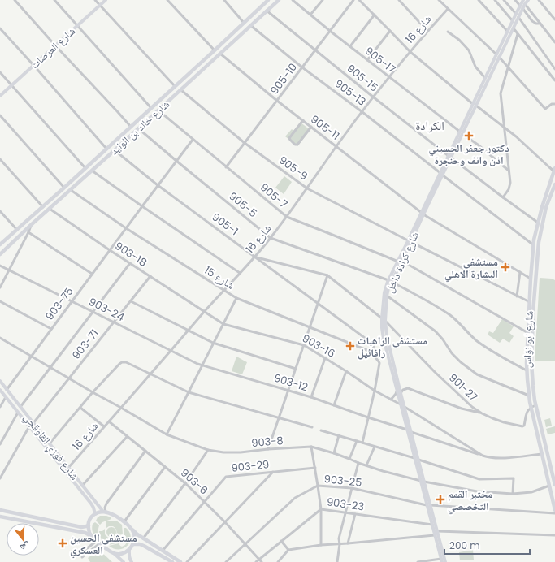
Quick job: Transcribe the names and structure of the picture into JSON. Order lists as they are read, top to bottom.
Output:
{
  "streets": {
    "main road": [
      "شارع العرصات",
      "شارع خالد بن الوليد",
      "شارع كرادة داخل",
      "شارع ابو نؤاس",
      "شارع فوزي القاوقجي"
    ],
    "street": [
      "شارع 16",
      "905-17",
      "905-15",
      "905-10",
      "905-13",
      "905-11",
      "905-9",
      "905-7",
      "905-5",
      "905-1",
      "903-18",
      "شارع 15",
      "903-75",
      "903-24",
      "903-71",
      "903-16",
      "903-12",
      "901-27",
      "903-8",
      "903-29",
      "903-25",
      "903-6",
      "903-23"
    ]
  },
  "crossings": [
    ["شارع 16", "905-17"],
    ["شارع 16", "905-15"],
    ["شارع 16", "905-13"],
    ["شارع 16", "905-11"],
    ["شارع 16", "905-9"],
    ["شارع 16", "905-7"],
    ["شارع 16", "905-5"],
    ["شارع 16", "905-1"],
    ["شارع 16", "903-18"],
    ["شارع 16", "شارع 15"],
    ["شارع 16", "903-24"],
    ["شارع 16", "903-16"],
    ["شارع 16", "903-12"],
    ["شارع 16", "903-8"],
    ["شارع 16", "شارع فوزي القاوقجي"],
    ["شارع 16", "903-6"],
    ["905-17", "905-10"],
    ["905-17", "شارع كرادة داخل"],
    ["905-15", "905-10"],
    ["905-15", "شارع خالد بن الوليد"],
    ["905-15", "شارع كرادة داخل"],
    ["905-15", "شارع ابو نؤاس"],
    ["905-10", "905-13"],
    ["905-10", "905-11"],
    ["905-10", "905-9"],
    ["905-10", "905-7"],
    ["905-13", "شارع خالد بن الوليد"],
    ["905-13", "شارع كرادة داخل"],
    ["905-13", "شارع ابو نؤاس"],
    ["شارع خالد بن الوليد", "905-11"],
    ["شارع خالد بن الوليد", "905-9"],
    ["شارع خالد بن الوليد", "905-7"],
    ["شارع خالد بن الوليد", "905-5"],
    ["شارع خالد بن الوليد", "905-1"],
    ["شارع خالد بن الوليد", "903-18"],
    ["شارع خالد بن الوليد", "شارع 15"],
    ["905-11", "شارع كرادة داخل"],
    ["905-11", "شارع ابو نؤاس"],
    ["905-9", "شارع كرادة داخل"],
    ["905-9", "شارع ابو نؤاس"],
    ["905-7", "شارع كرادة داخل"],
    ["905-7", "903-75"],
    ["905-7", "شارع ابو نؤاس"],
    ["905-5", "شارع كرادة داخل"],
    ["905-5", "903-75"],
    ["905-5", "شارع ابو نؤاس"],
    ["905-1", "903-75"],
    ["903-18", "903-75"],
    ["903-18", "903-71"],
    ["903-18", "903-16"],
    ["شارع كرادة داخل", "903-16"],
    ["شارع كرادة داخل", "903-12"],
    ["شارع كرادة داخل", "901-27"],
    ["شارع كرادة داخل", "903-8"],
    ["شارع كرادة داخل", "903-25"],
    ["شارع كرادة داخل", "903-23"],
    ["شارع 15", "903-75"],
    ["903-75", "903-24"],
    ["903-75", "903-8"],
    ["903-75", "شارع فوزي القاوقجي"],
    ["903-24", "903-71"],
    ["903-24", "903-12"],
    ["شارع ابو نؤاس", "901-27"],
    ["شارع ابو نؤاس", "903-8"],
    ["903-71", "903-8"],
    ["903-71", "شارع فوزي القاوقجي"],
    ["903-29", "903-6"],
    ["903-25", "903-6"],
    ["903-6", "903-23"]
  ],
  "districts": ["الكرادة"],
  "places": {
    "health": [
      "دكتور جعفر الحسيني اذن وانف وحنجرة",
      "مستشفى البشارة الاهلي",
      "مستشفى الراهبات رافائيل",
      "مختبر القمم التخصصي",
      "مستشفى الحسين العسكري"
    ]
  },
  "scale_bar": "200 m",
  "north": "bottom"
}
